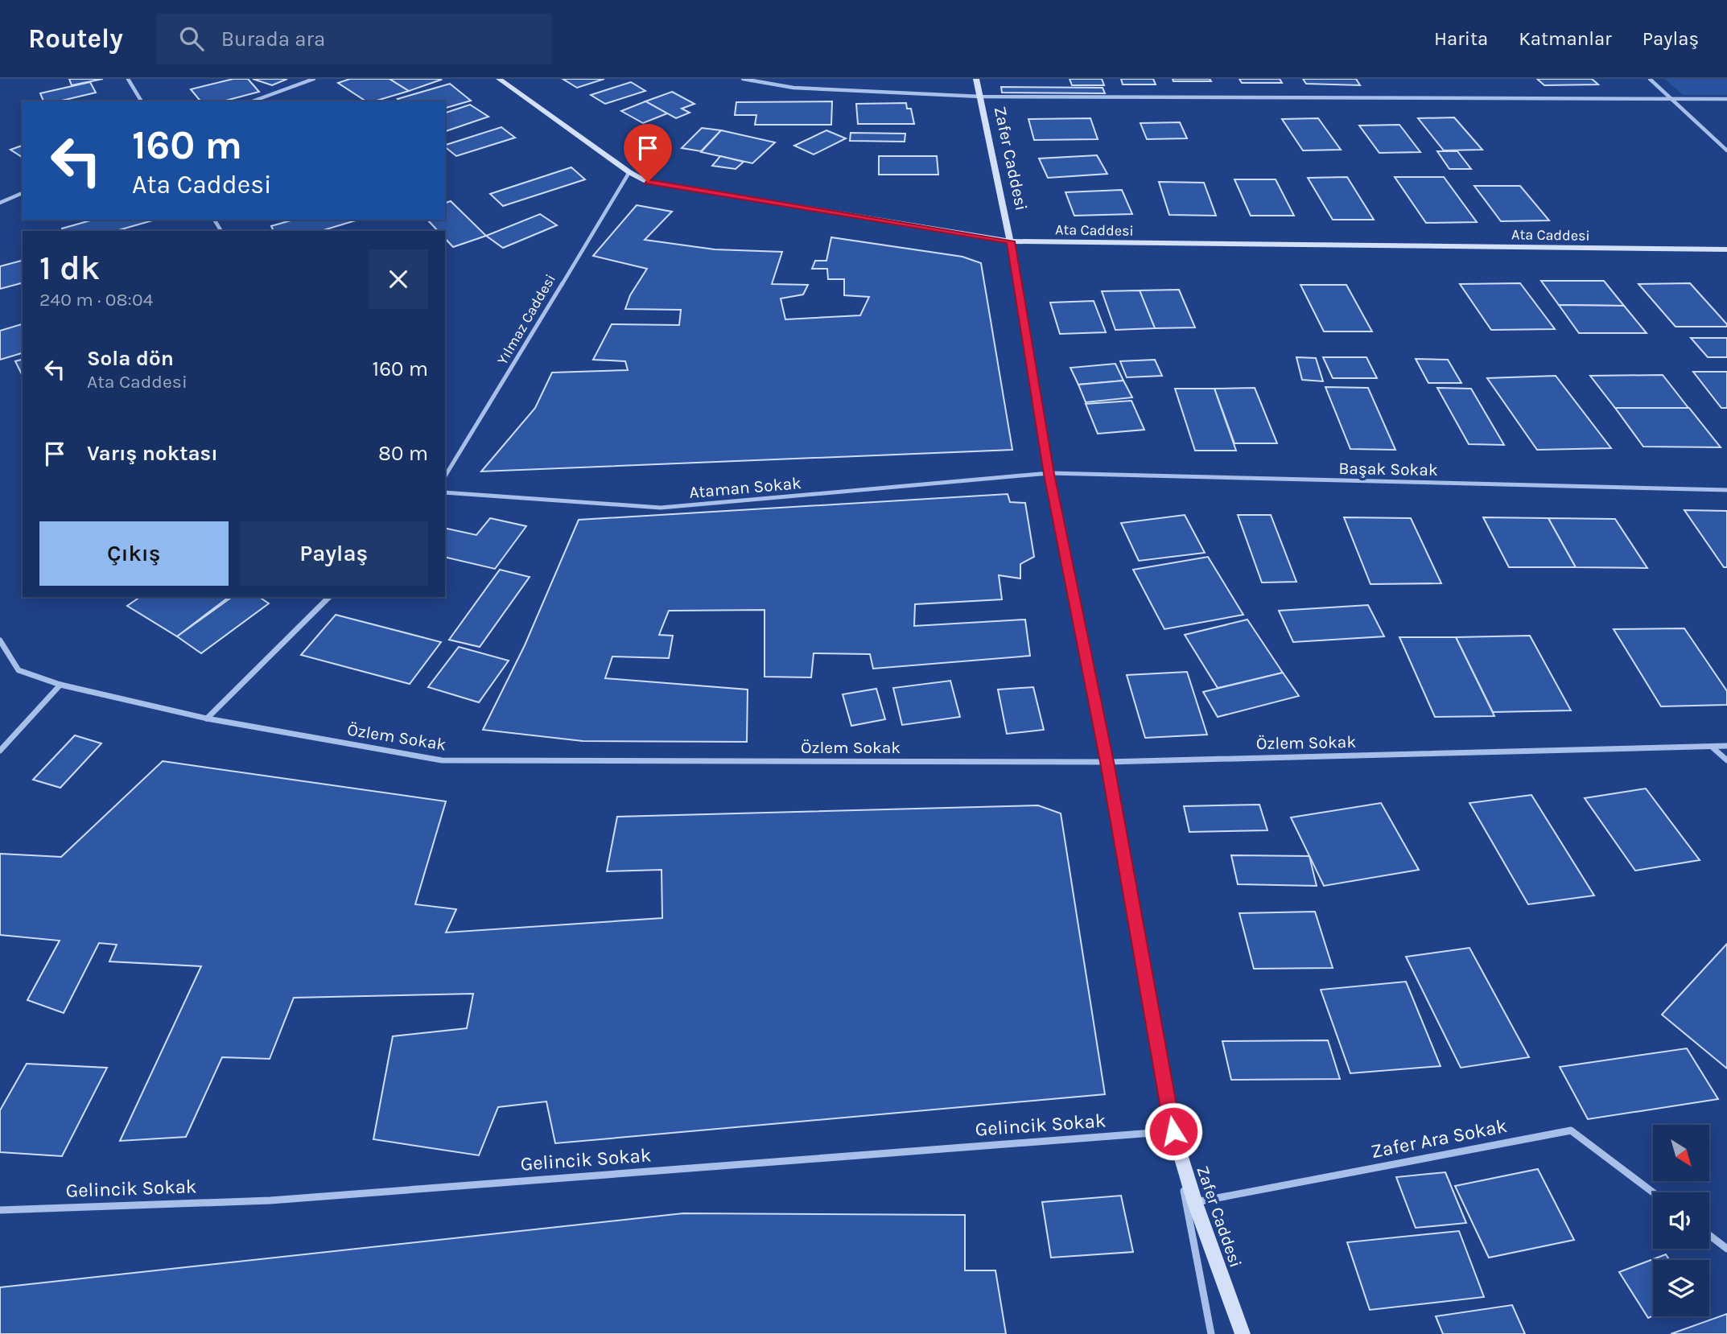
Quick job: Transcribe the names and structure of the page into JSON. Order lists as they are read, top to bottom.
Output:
{
  "streets": {
    "street": [
      "Zafer Caddesi",
      "Ata Caddesi",
      "Yılmaz Caddesi",
      "Başak Sokak",
      "Ataman Sokak",
      "Özlem Sokak",
      "Gelincik Sokak",
      "Zafer Ara Sokak"
    ]
  },
  "crossings": [
    ["Zafer Caddesi", "Ata Caddesi"],
    ["Zafer Caddesi", "Başak Sokak"],
    ["Zafer Caddesi", "Ataman Sokak"],
    ["Zafer Caddesi", "Özlem Sokak"],
    ["Zafer Caddesi", "Gelincik Sokak"],
    ["Zafer Caddesi", "Zafer Ara Sokak"],
    ["Ata Caddesi", "Yılmaz Caddesi"],
    ["Başak Sokak", "Ataman Sokak"]
  ],
  "north": "bottom right",
  "page": {
    "header": "Routely",
    "search": "Burada ara",
    "nav": ["Harita", "Katmanlar", "Paylaş"],
    "turn": ["160 m", "Ata Caddesi"],
    "heading": ["1 dk", "240 m · 08:04"],
    "list": [
      {
        "name": "Sola dön",
        "note": "Ata Caddesi",
        "value": "160 m"
      },
      {
        "name": "Varış noktası",
        "value": "80 m"
      }
    ],
    "buttons": ["Çıkış", "Paylaş"]
  }
}
